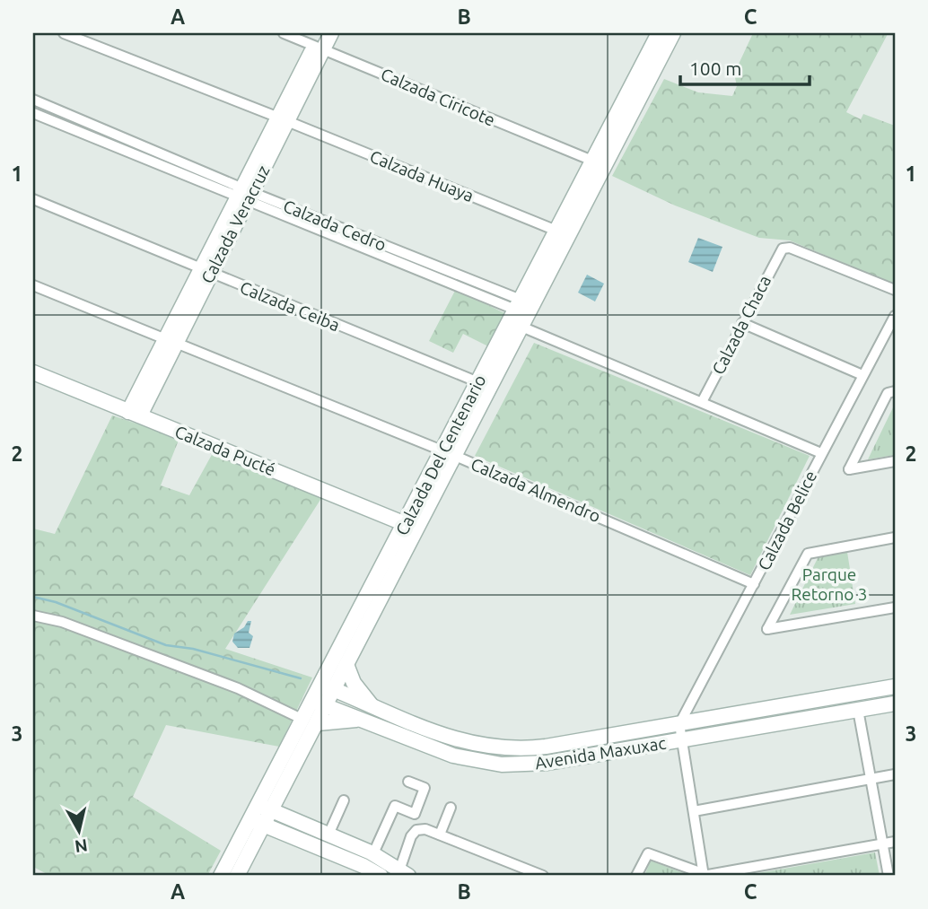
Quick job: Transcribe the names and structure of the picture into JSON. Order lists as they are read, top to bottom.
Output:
{
  "streets": {
    "main road": [
      "Calzada Veracruz",
      "Calzada Pucté",
      "Calzada Del Centenario",
      "Avenida Maxuxac"
    ],
    "street": [
      "Calzada Ciricote",
      "Calzada Huaya",
      "Calzada Cedro",
      "Calzada Ceiba",
      "Calzada Chaca",
      "Calzada Almendro",
      "Calzada Belice"
    ]
  },
  "crossings": [
    ["Calzada Ciricote", "Calzada Veracruz"],
    ["Calzada Ciricote", "Calzada Del Centenario"],
    ["Calzada Huaya", "Calzada Veracruz"],
    ["Calzada Huaya", "Calzada Del Centenario"],
    ["Calzada Veracruz", "Calzada Cedro"],
    ["Calzada Veracruz", "Calzada Ceiba"],
    ["Calzada Veracruz", "Calzada Pucté"],
    ["Calzada Veracruz", "Calzada Almendro"],
    ["Calzada Cedro", "Calzada Chaca"],
    ["Calzada Cedro", "Calzada Del Centenario"],
    ["Calzada Cedro", "Calzada Belice"],
    ["Calzada Ceiba", "Calzada Del Centenario"],
    ["Calzada Pucté", "Calzada Del Centenario"],
    ["Calzada Del Centenario", "Calzada Almendro"],
    ["Calzada Del Centenario", "Avenida Maxuxac"],
    ["Calzada Almendro", "Calzada Belice"],
    ["Calzada Belice", "Avenida Maxuxac"]
  ],
  "parks": ["Parque Retorno 3"],
  "scale_bar": "100 m",
  "north": "bottom",
  "grid": {
    "columns": ["A", "B", "C"],
    "rows": ["1", "2", "3"]
  }
}
